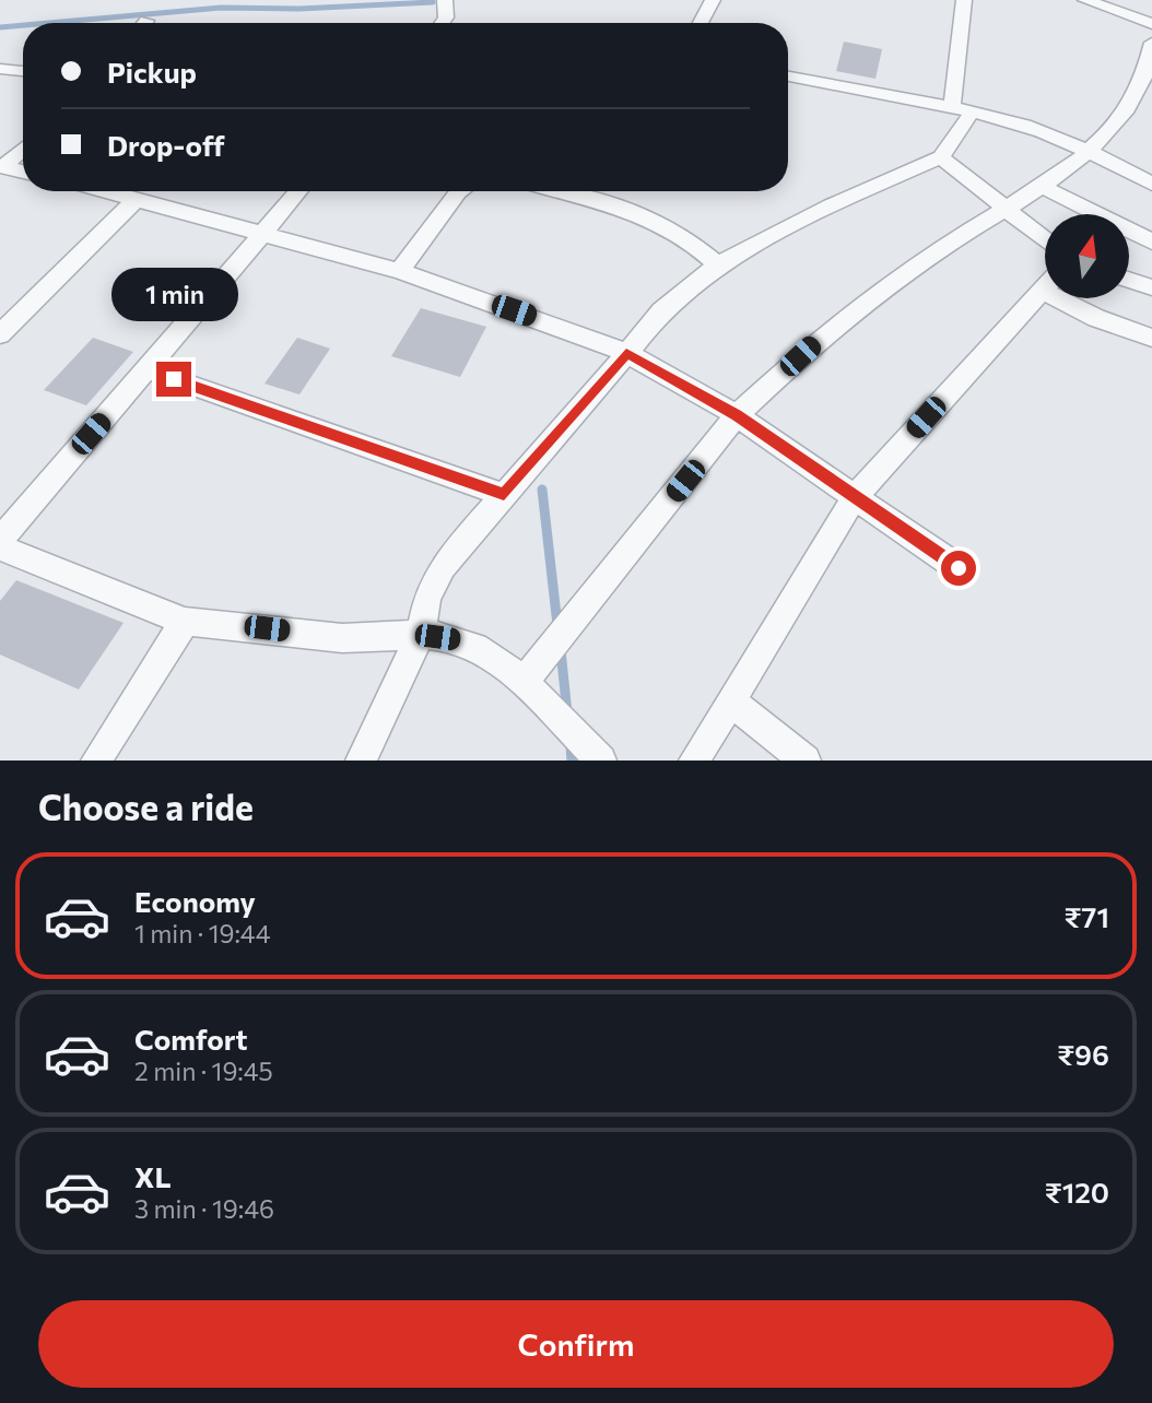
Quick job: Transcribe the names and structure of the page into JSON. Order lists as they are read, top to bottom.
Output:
{
  "north": "top",
  "page": {
    "banner": ["Pickup", "Drop-off"],
    "bubble": "1 min",
    "heading": "Choose a ride",
    "list": [
      {
        "name": "Economy",
        "note": "1 min · 19:44",
        "value": "₹71"
      },
      {
        "name": "Comfort",
        "note": "2 min · 19:45",
        "value": "₹96"
      },
      {
        "name": "XL",
        "note": "3 min · 19:46",
        "value": "₹120"
      }
    ],
    "buttons": "Confirm"
  }
}
